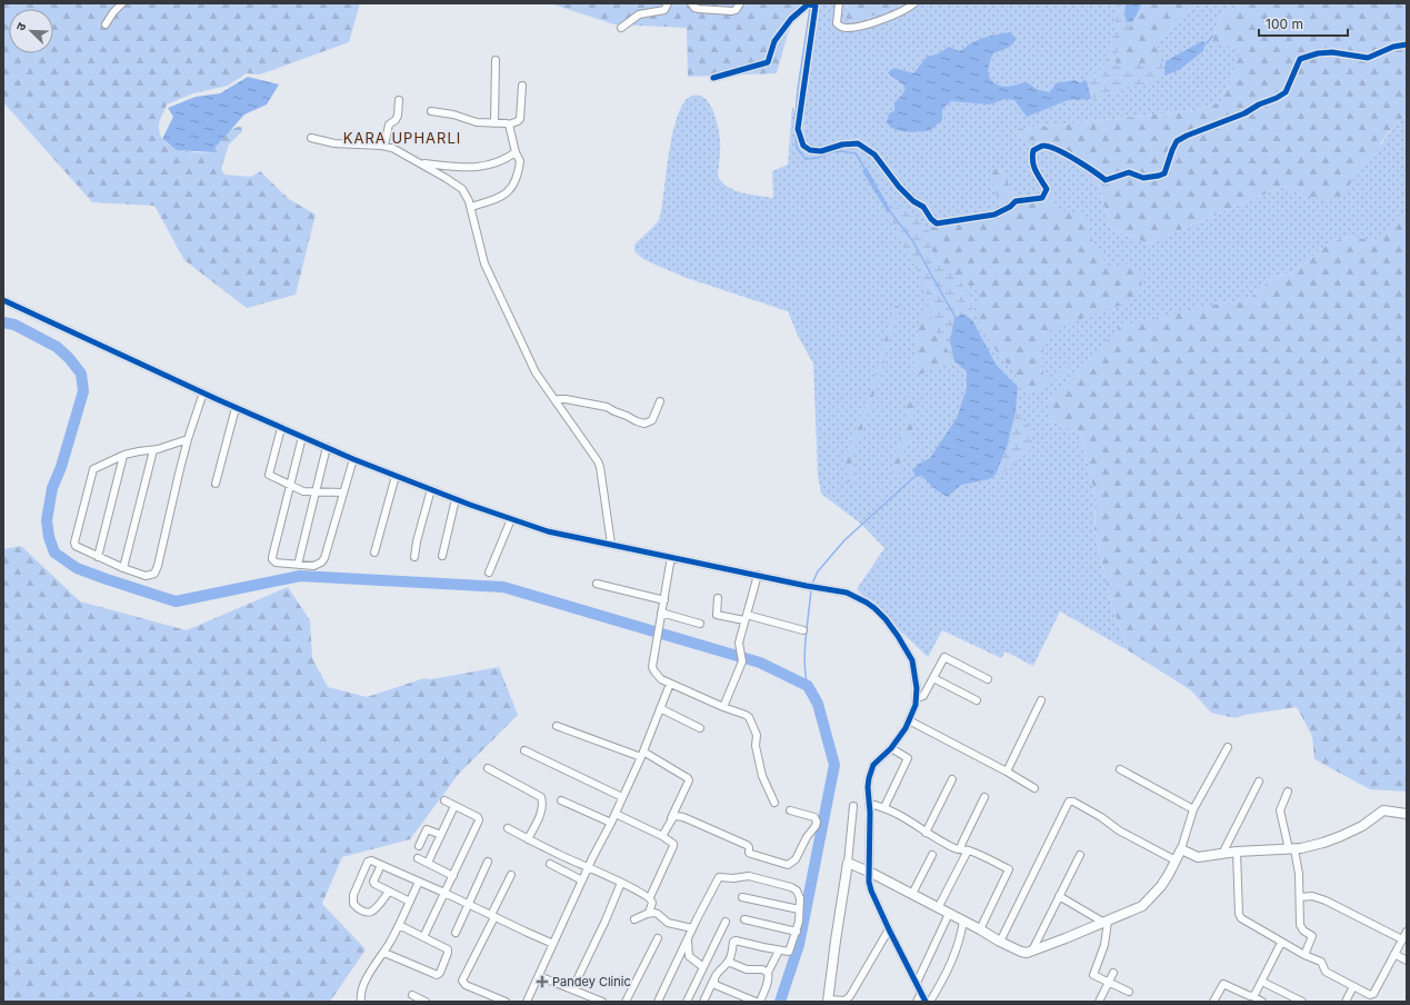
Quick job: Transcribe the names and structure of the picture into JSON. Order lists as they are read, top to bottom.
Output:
{
  "districts": ["KARA UPHARLI"],
  "places": {
    "health": ["Pandey Clinic"]
  },
  "scale_bar": "100 m",
  "north": "top left"
}
